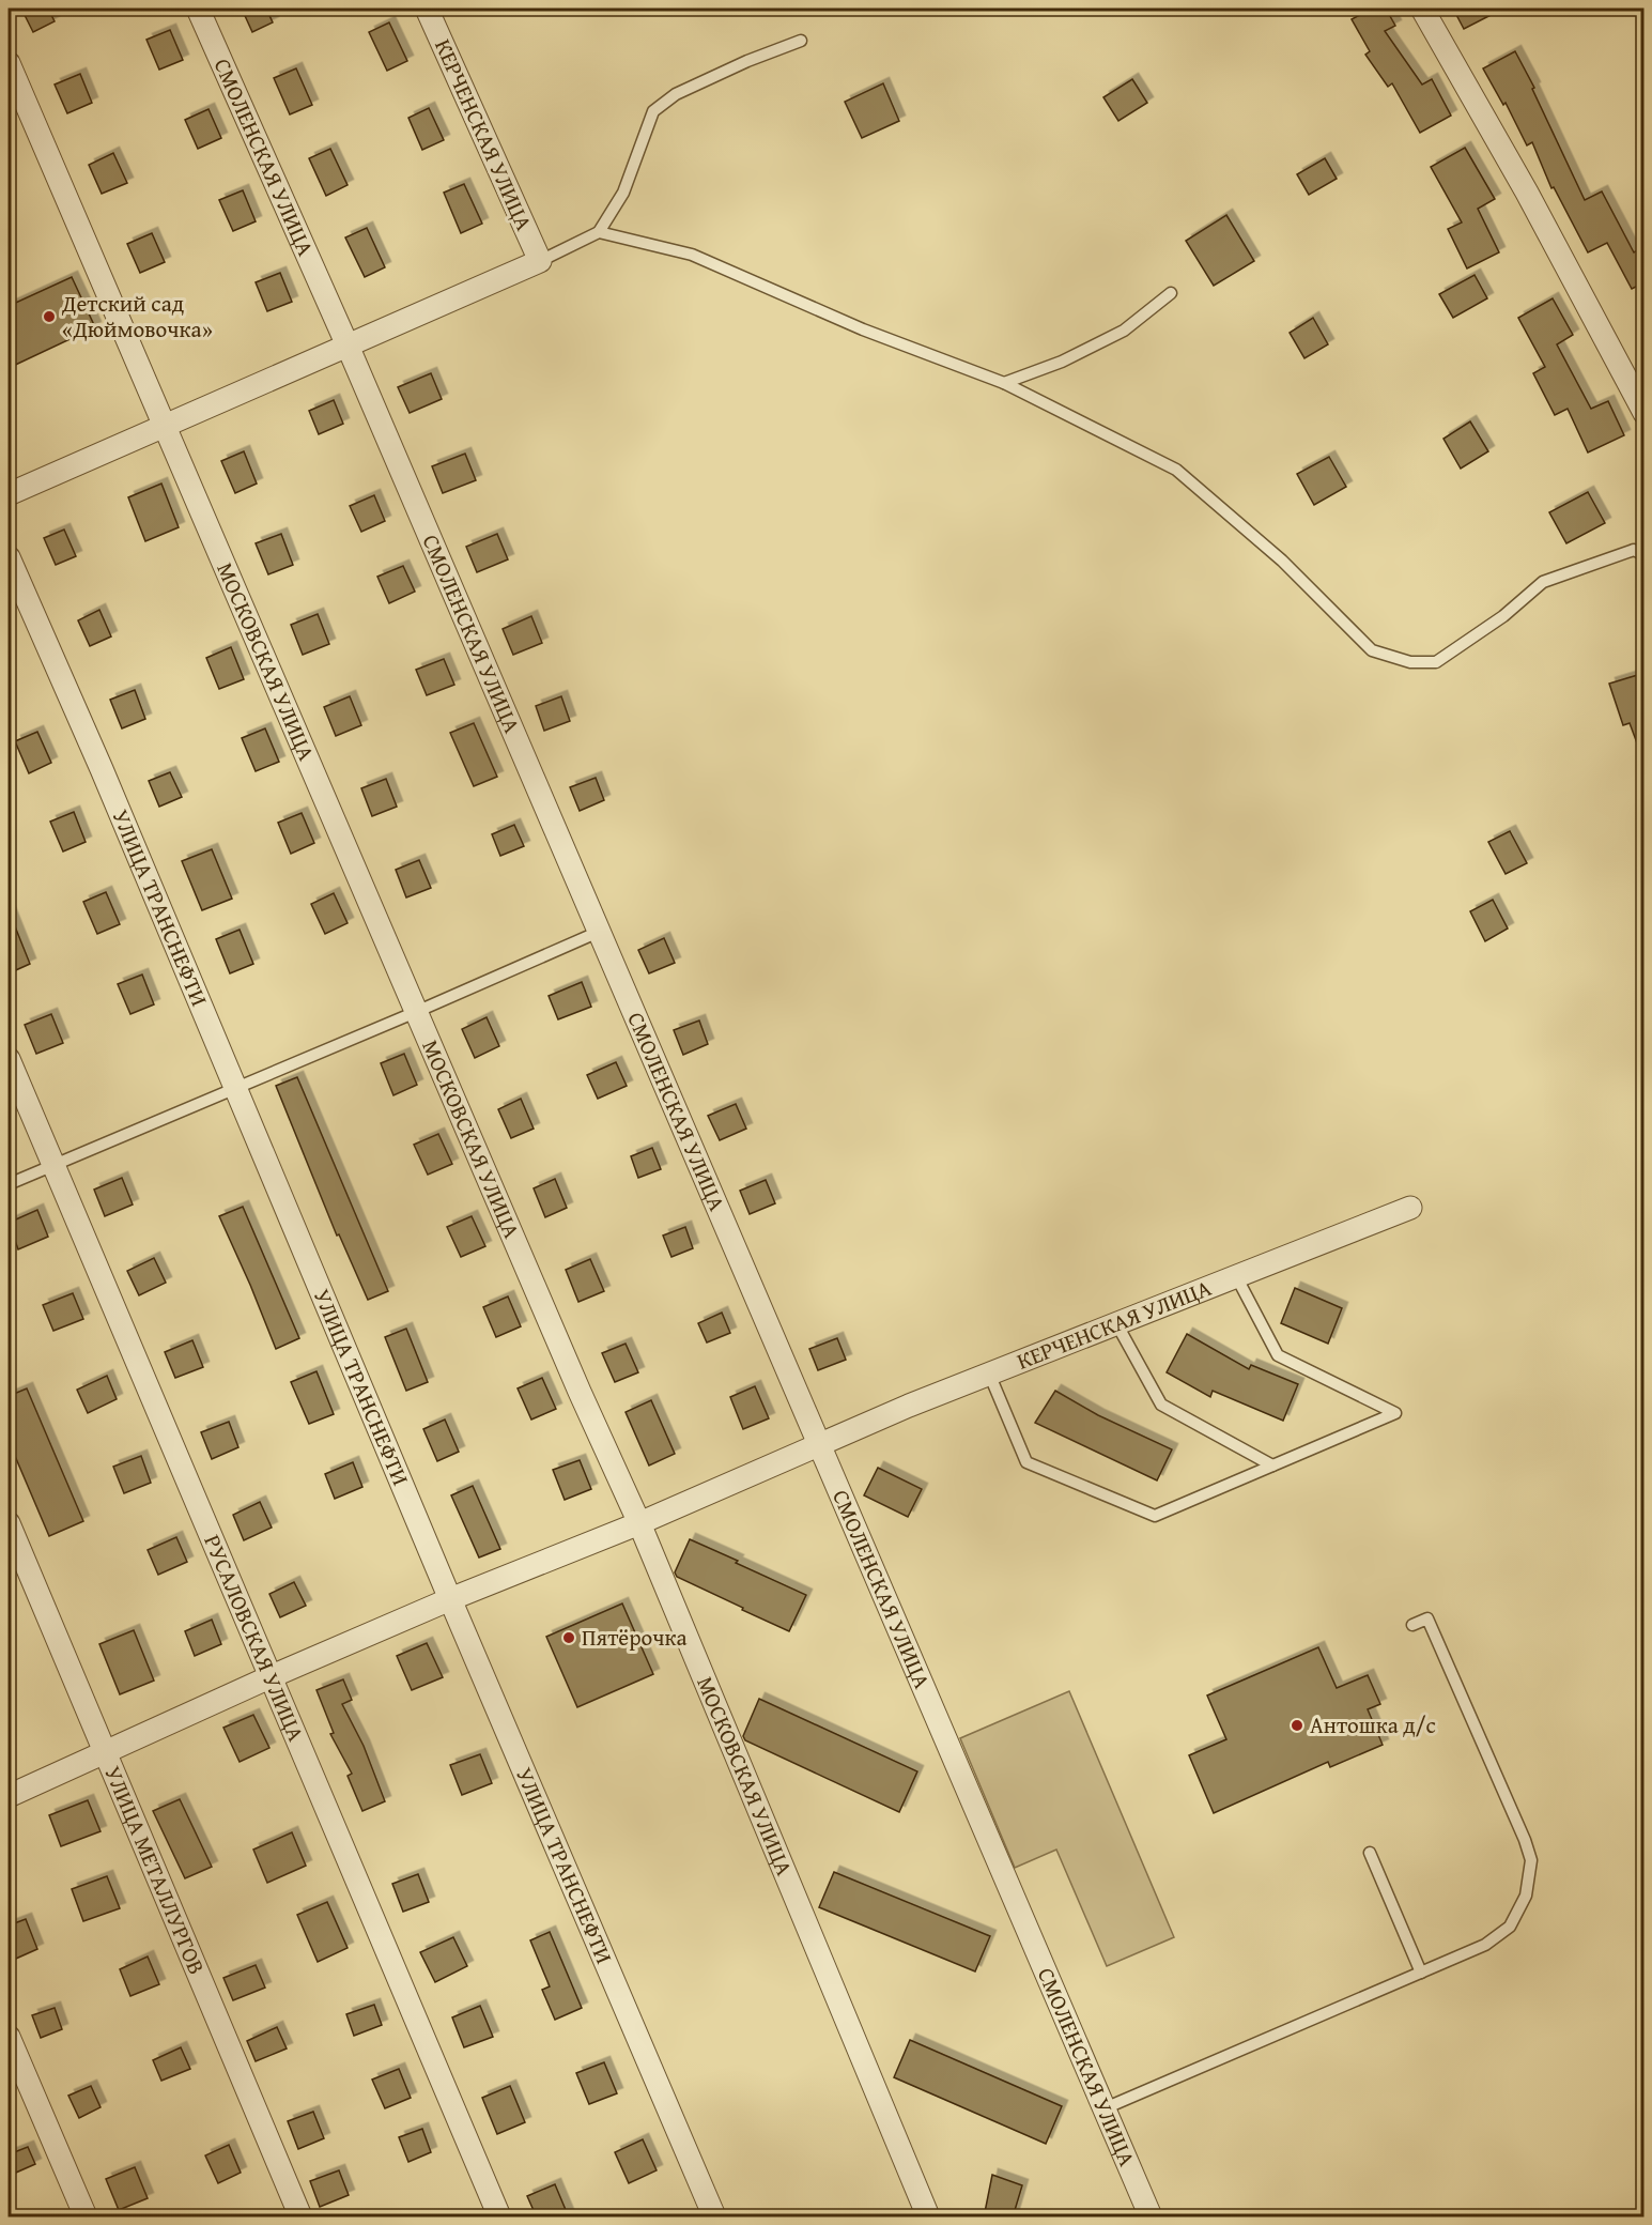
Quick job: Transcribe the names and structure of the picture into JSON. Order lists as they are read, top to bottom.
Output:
{
  "streets": {
    "street": [
      "КЕРЧЕНСКАЯ УЛИЦА",
      "СМОЛЕНСКАЯ УЛИЦА",
      "МОСКОВСКАЯ УЛИЦА",
      "УЛИЦА ТРАНСНЕФТИ",
      "РУСАЛОВСКАЯ УЛИЦА",
      "УЛИЦА МЕТАЛЛУРГОВ"
    ]
  },
  "crossings": [
    ["КЕРЧЕНСКАЯ УЛИЦА", "СМОЛЕНСКАЯ УЛИЦА"],
    ["КЕРЧЕНСКАЯ УЛИЦА", "МОСКОВСКАЯ УЛИЦА"],
    ["КЕРЧЕНСКАЯ УЛИЦА", "УЛИЦА ТРАНСНЕФТИ"],
    ["КЕРЧЕНСКАЯ УЛИЦА", "РУСАЛОВСКАЯ УЛИЦА"],
    ["КЕРЧЕНСКАЯ УЛИЦА", "УЛИЦА МЕТАЛЛУРГОВ"]
  ],
  "places": ["Детский сад «Дюймовочка»", "Пятёрочка", "Антошка д/с"]
}
